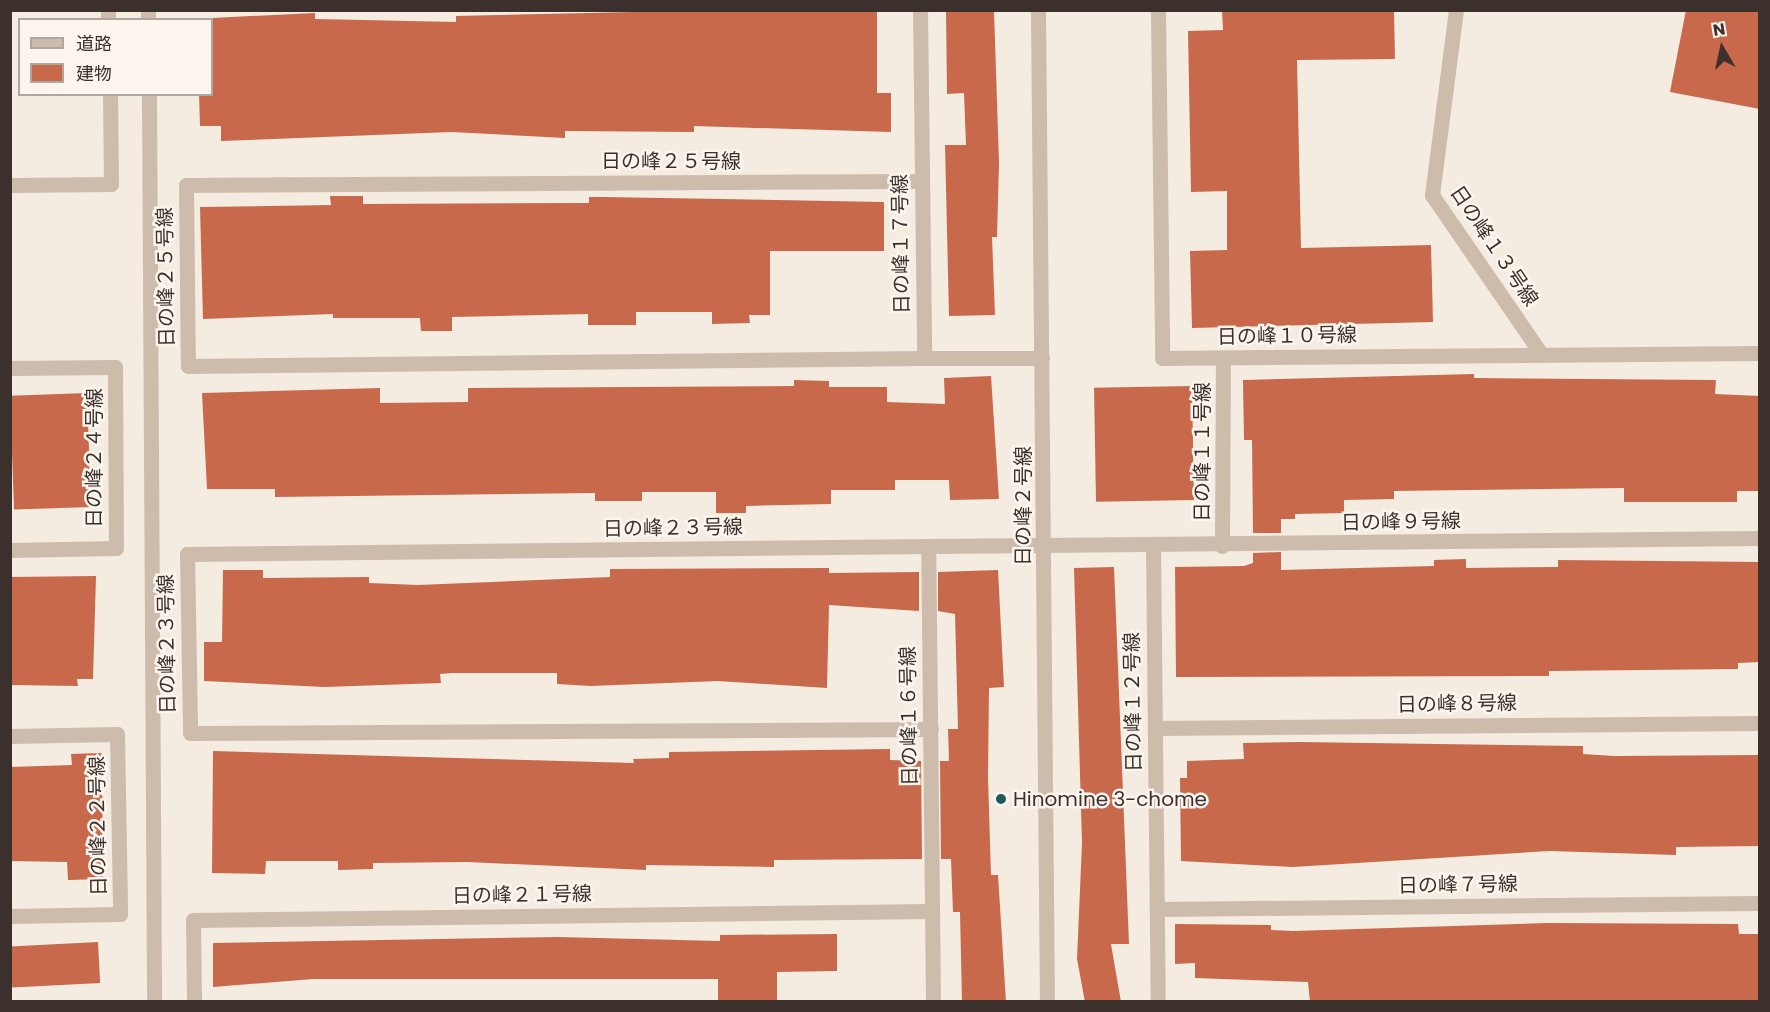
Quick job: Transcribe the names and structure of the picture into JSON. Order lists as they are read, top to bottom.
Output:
{
  "streets": {
    "street": [
      "日の峰２５号線",
      "日の峰１７号線",
      "日の峰１３号線",
      "日の峰１０号線",
      "日の峰１１号線",
      "日の峰２４号線",
      "日の峰２号線",
      "日の峰９号線",
      "日の峰２３号線",
      "日の峰１２号線",
      "日の峰８号線",
      "日の峰１６号線",
      "日の峰２２号線",
      "日の峰７号線",
      "日の峰２１号線"
    ]
  },
  "crossings": [
    ["日の峰２５号線", "日の峰１７号線"],
    ["日の峰１３号線", "日の峰１０号線"],
    ["日の峰１０号線", "日の峰１１号線"],
    ["日の峰１１号線", "日の峰９号線"],
    ["日の峰２号線", "日の峰９号線"],
    ["日の峰９号線", "日の峰１２号線"],
    ["日の峰２３号線", "日の峰１６号線"],
    ["日の峰１２号線", "日の峰８号線"],
    ["日の峰１２号線", "日の峰７号線"],
    ["日の峰１６号線", "日の峰２１号線"]
  ],
  "places": ["Hinomine 3-chome"],
  "legend": ["道路", "建物"],
  "north": "top"
}
